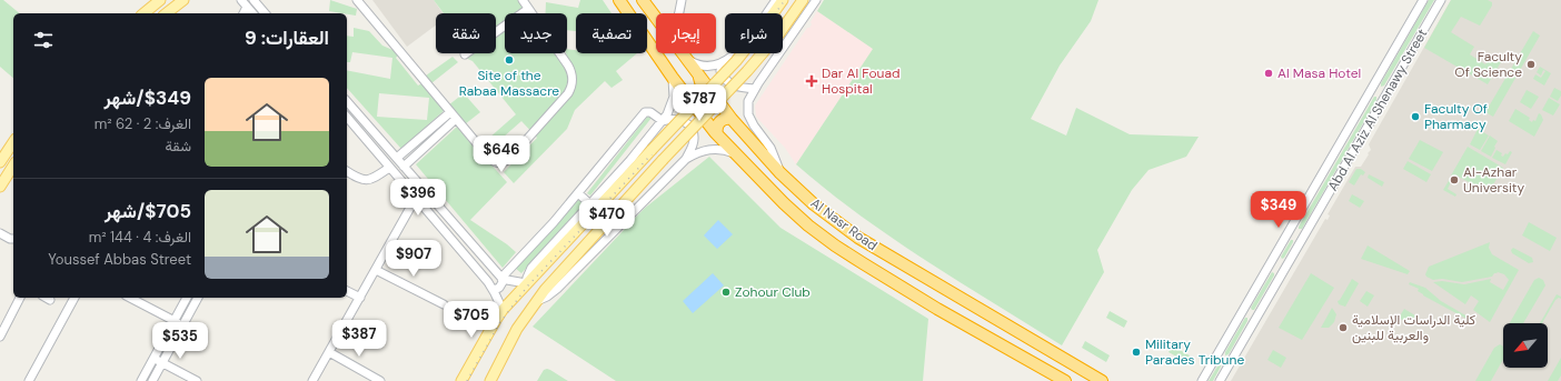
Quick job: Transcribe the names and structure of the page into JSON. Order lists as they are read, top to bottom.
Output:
{
  "streets": {
    "highway": ["Al Nasr Road"],
    "street": ["Abd Al Aziz Al Shenawy Street"]
  },
  "places": {
    "other": [
      "Site of the Rabaa Massacre",
      "Faculty Of Science",
      "Al Masa Hotel",
      "Faculty Of Pharmacy",
      "Al-Azhar University",
      "Zohour Club",
      "كلية الدراسات الإسلامية والعربية للبنين",
      "Military Parades Tribune"
    ],
    "health": ["Dar Al Fouad Hospital"]
  },
  "north": "bottom left",
  "page": {
    "chip": [
      "شراء",
      "إيجار",
      "تصفية",
      "جديد",
      "شقة"
    ],
    "heading": "العقارات: 9",
    "list": [
      {
        "name": "$349/شهر",
        "note": "الغرف: 2 · 62 m² · شقة"
      },
      {
        "name": "$705/شهر",
        "note": "الغرف: 4 · 144 m² · Youssef Abbas Street"
      }
    ],
    "price": [
      "$787",
      "$646",
      "$396",
      "$349",
      "$470",
      "$907",
      "$705",
      "$387",
      "$535"
    ]
  }
}
